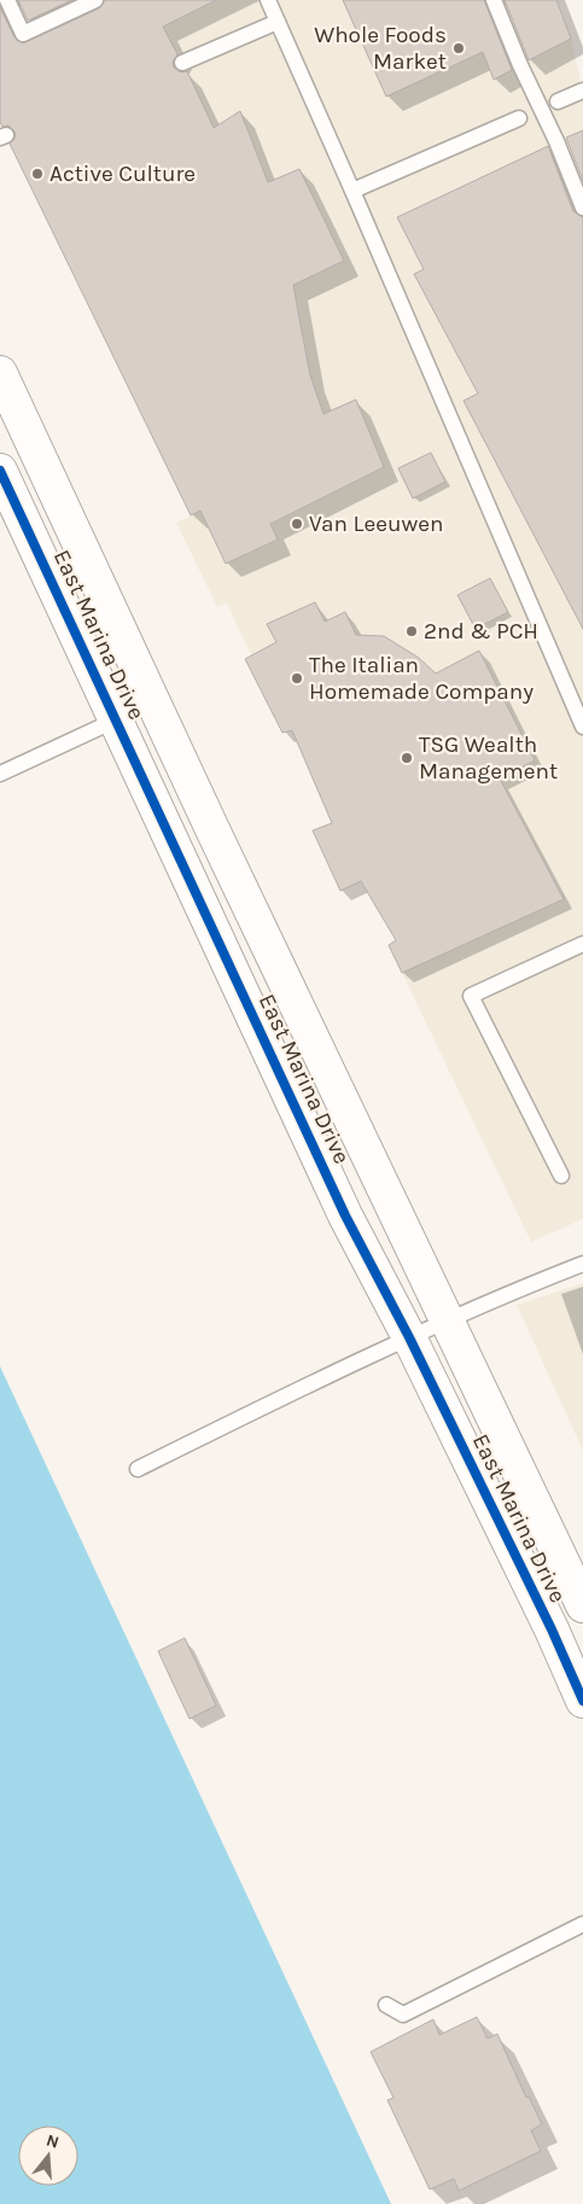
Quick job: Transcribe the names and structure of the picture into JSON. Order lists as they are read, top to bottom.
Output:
{
  "streets": {
    "main road": ["East Marina Drive"]
  },
  "places": [
    "Whole Foods Market",
    "Active Culture",
    "Van Leeuwen",
    "2nd & PCH",
    "The Italian Homemade Company",
    "TSG Wealth Management"
  ],
  "north": "top"
}
